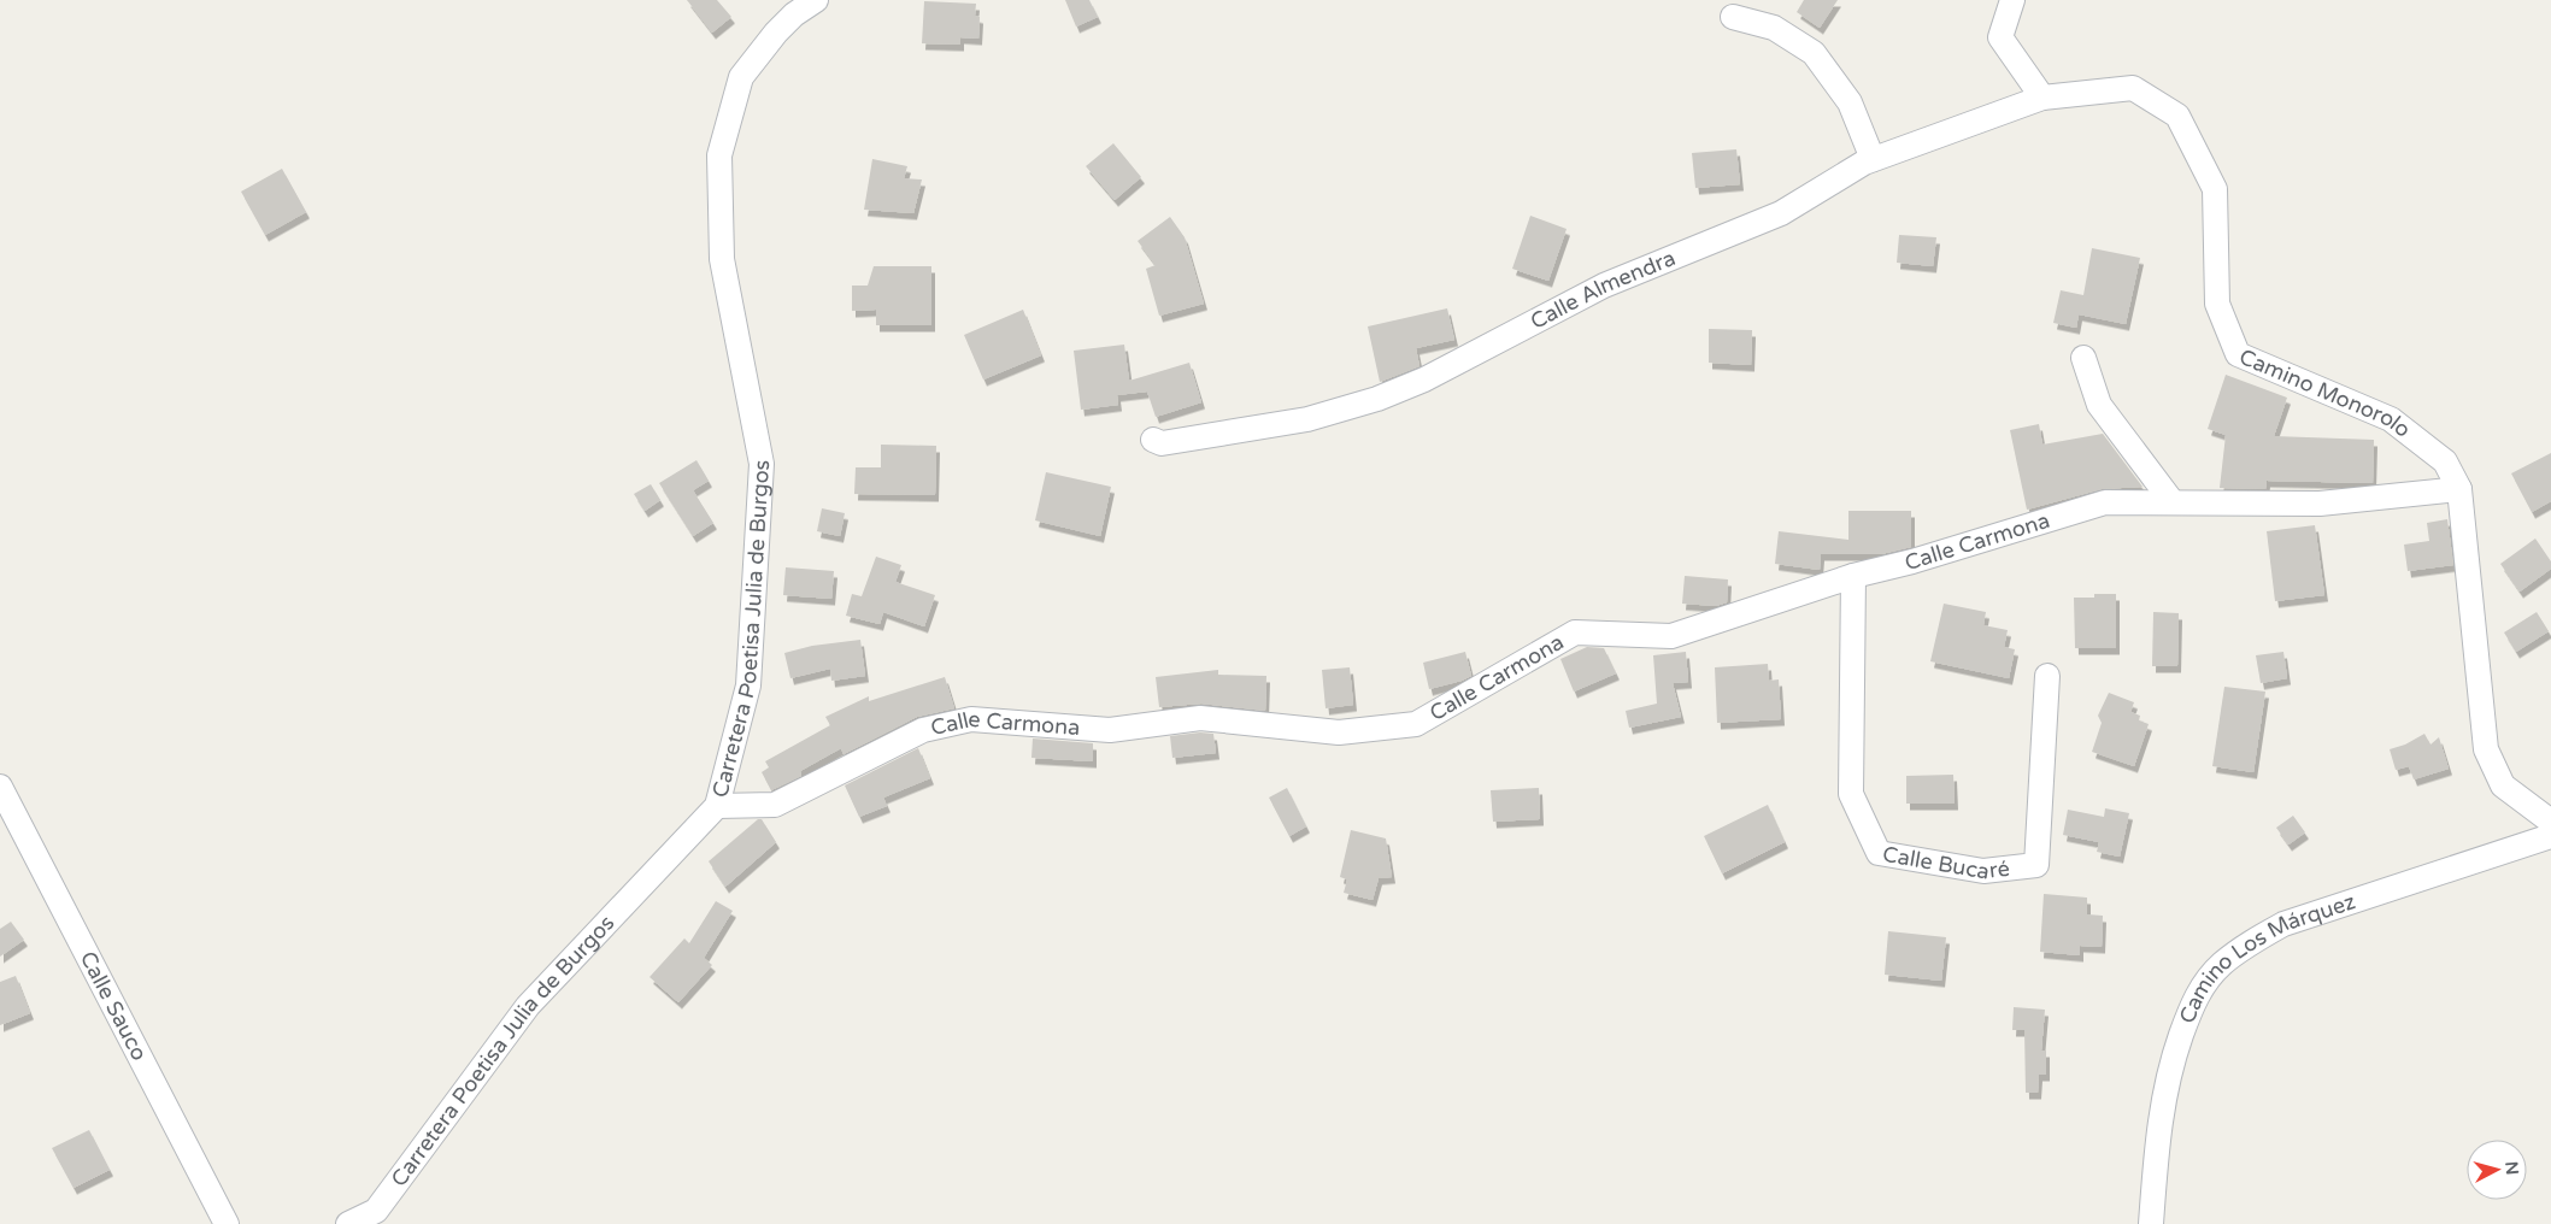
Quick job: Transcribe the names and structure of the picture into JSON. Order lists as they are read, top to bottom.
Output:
{
  "streets": {
    "street": [
      "Calle Almendra",
      "Camino Monorolo",
      "Calle Carmona",
      "Carretera Poetisa Julia de Burgos",
      "Calle Bucaré",
      "Camino Los Márquez",
      "Calle Sauco"
    ]
  },
  "crossings": [
    ["Calle Almendra", "Camino Monorolo"],
    ["Camino Monorolo", "Calle Carmona"],
    ["Calle Carmona", "Carretera Poetisa Julia de Burgos"],
    ["Calle Carmona", "Calle Bucaré"]
  ],
  "north": "right"
}
